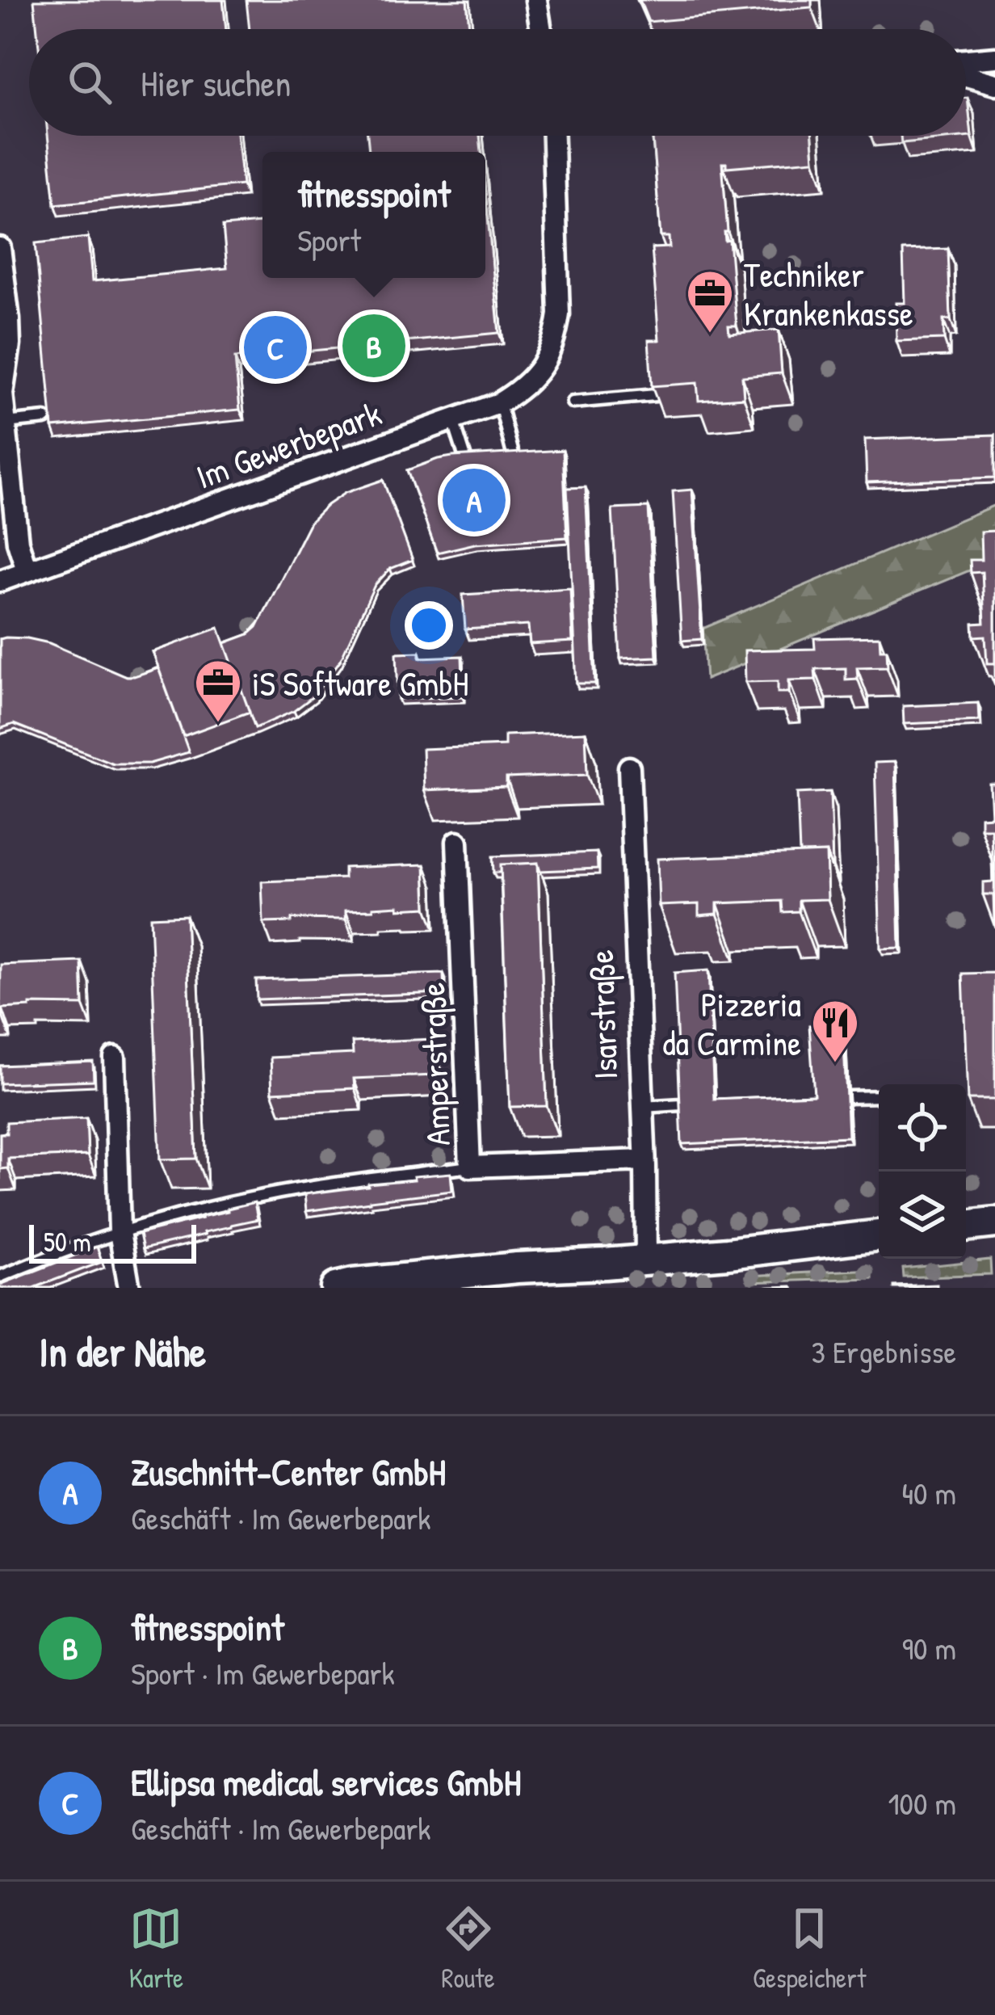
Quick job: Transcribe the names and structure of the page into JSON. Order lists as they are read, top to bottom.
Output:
{
  "streets": {
    "street": ["Im Gewerbepark", "Isarstraße", "Amperstraße"]
  },
  "crossings": [
    ["Isarstraße", "Amperstraße"]
  ],
  "places": {
    "office": ["Techniker Krankenkasse", "iS Software GmbH"],
    "restaurant": ["Pizzeria da Carmine"]
  },
  "scale_bar": "50 m",
  "page": {
    "search": "Hier suchen",
    "popup": ["fitnesspoint", "Sport"],
    "pins": ["B", "C", "A"],
    "scale": "50 m",
    "heading": ["In der Nähe", "3 Ergebnisse"],
    "list": [
      {
        "mark": "A",
        "name": "Zuschnitt-Center GmbH",
        "note": "Geschäft · Im Gewerbepark",
        "value": "40 m"
      },
      {
        "mark": "B",
        "name": "fitnesspoint",
        "note": "Sport · Im Gewerbepark",
        "value": "90 m"
      },
      {
        "mark": "C",
        "name": "Ellipsa medical services GmbH",
        "note": "Geschäft · Im Gewerbepark",
        "value": "100 m"
      }
    ],
    "nav": ["Karte", "Route", "Gespeichert"]
  }
}
